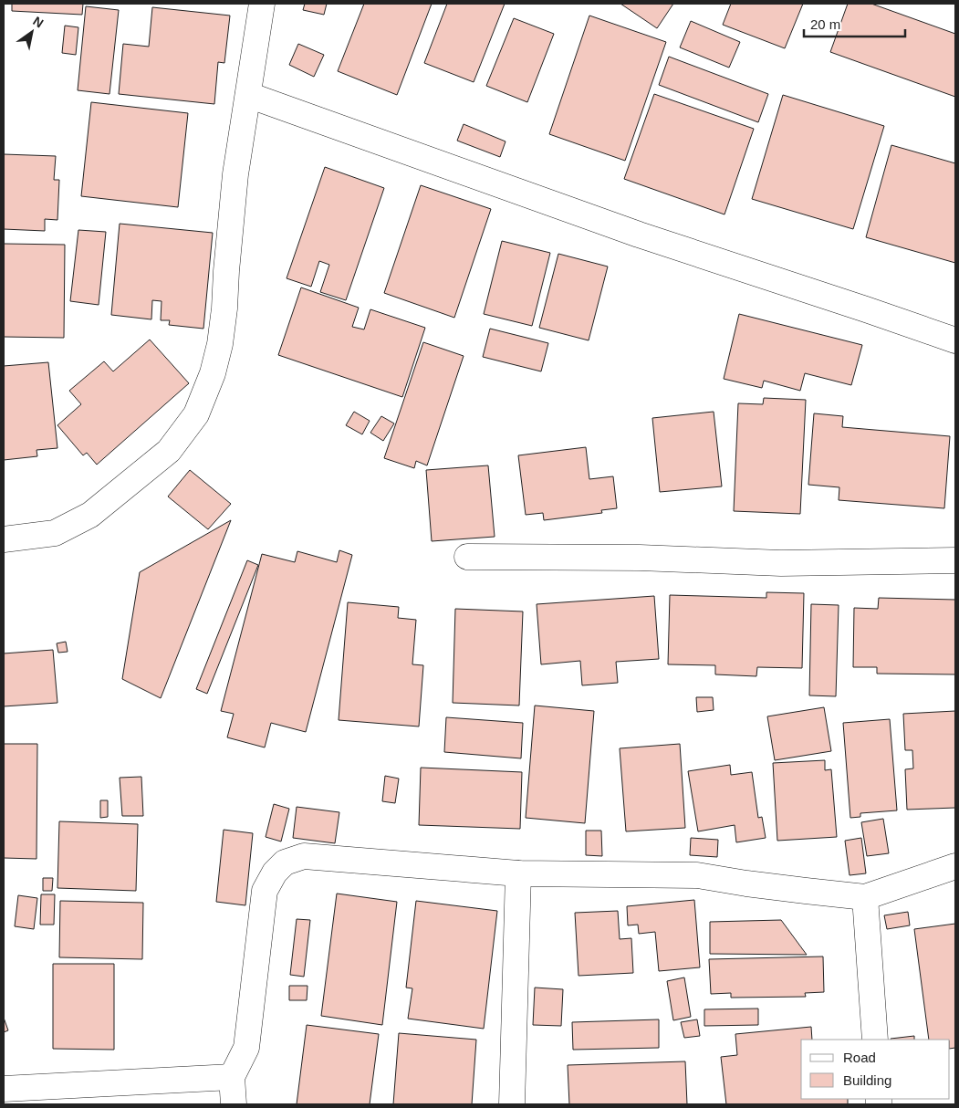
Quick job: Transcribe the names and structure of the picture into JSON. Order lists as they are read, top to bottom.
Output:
{
  "legend": ["Road", "Building"],
  "scale_bar": "20 m",
  "north": "top right"
}
